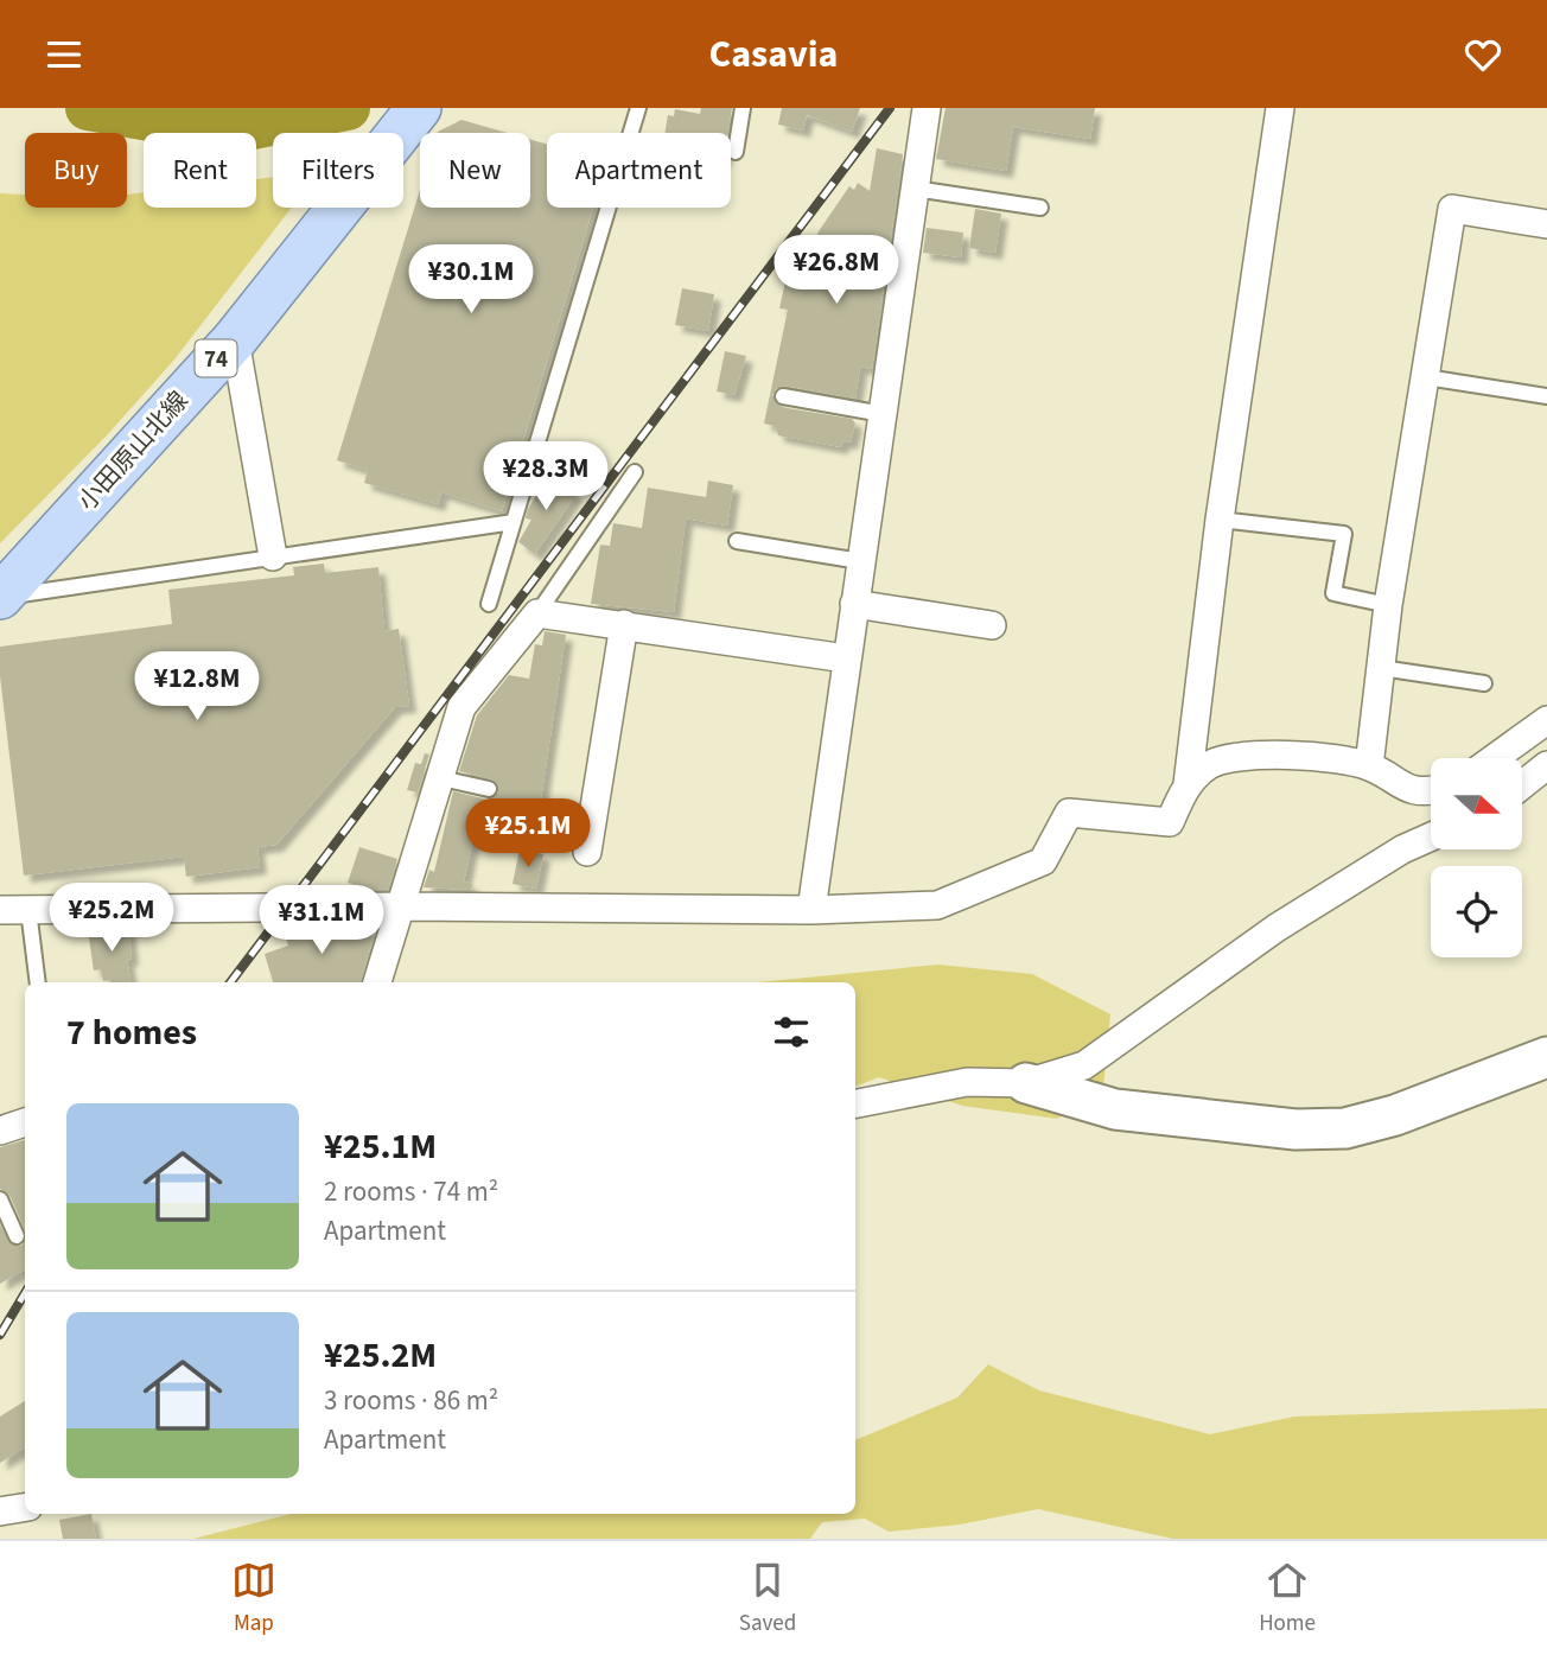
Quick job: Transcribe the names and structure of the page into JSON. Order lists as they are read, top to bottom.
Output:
{
  "streets": {
    "main road": ["74", "小田原山北線"]
  },
  "north": "right",
  "page": {
    "header": "Casavia",
    "chip": [
      "Buy",
      "Rent",
      "Filters",
      "New",
      "Apartment"
    ],
    "price": [
      "¥26.8M",
      "¥30.1M",
      "¥28.3M",
      "¥12.8M",
      "¥25.1M",
      "¥25.2M",
      "¥31.1M"
    ],
    "heading": "7 homes",
    "list": [
      {
        "name": "¥25.1M",
        "note": "2 rooms · 74 m² · Apartment"
      },
      {
        "name": "¥25.2M",
        "note": "3 rooms · 86 m² · Apartment"
      }
    ],
    "tabs": ["Map", "Saved", "Home"]
  }
}
